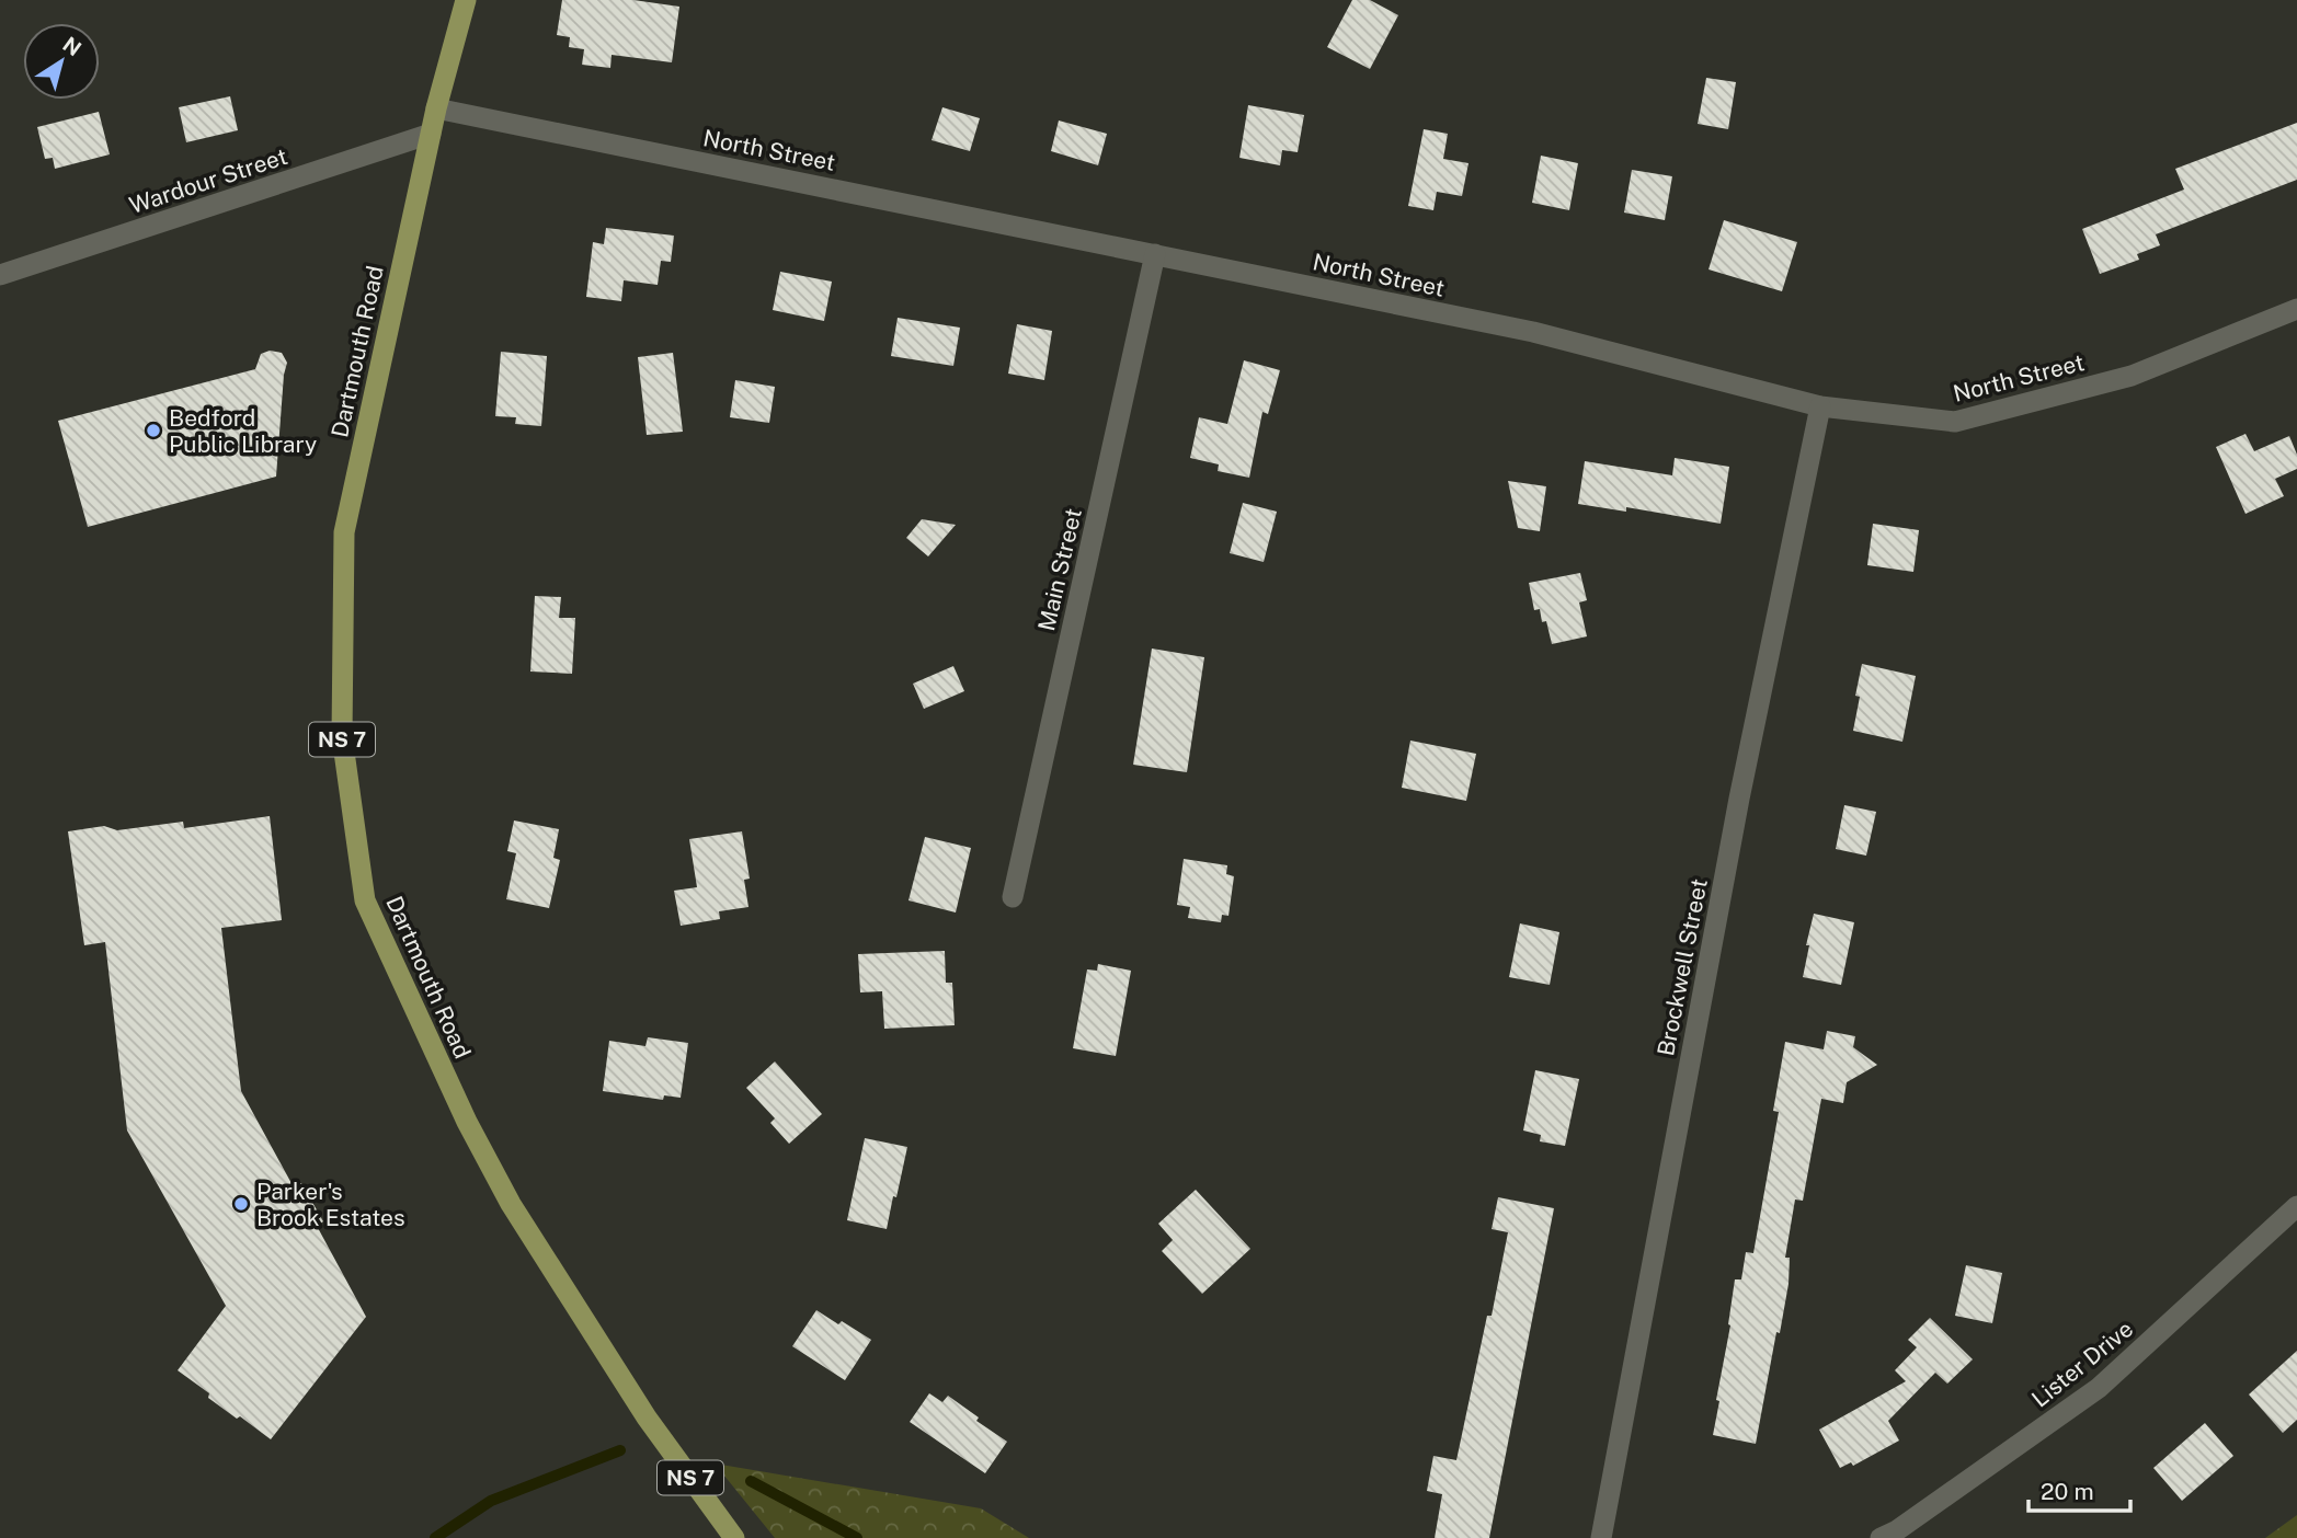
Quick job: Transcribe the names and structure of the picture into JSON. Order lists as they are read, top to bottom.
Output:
{
  "streets": {
    "main road": ["Dartmouth Road", "NS 7"],
    "street": [
      "North Street",
      "Wardour Street",
      "Main Street",
      "Brockwell Street",
      "Lister Drive"
    ]
  },
  "crossings": [
    ["North Street", "Dartmouth Road"],
    ["North Street", "Main Street"],
    ["North Street", "Brockwell Street"],
    ["Wardour Street", "Dartmouth Road"]
  ],
  "places": ["Bedford Public Library", "Parker's Brook Estates"],
  "scale_bar": "20 m",
  "north": "top right"
}
